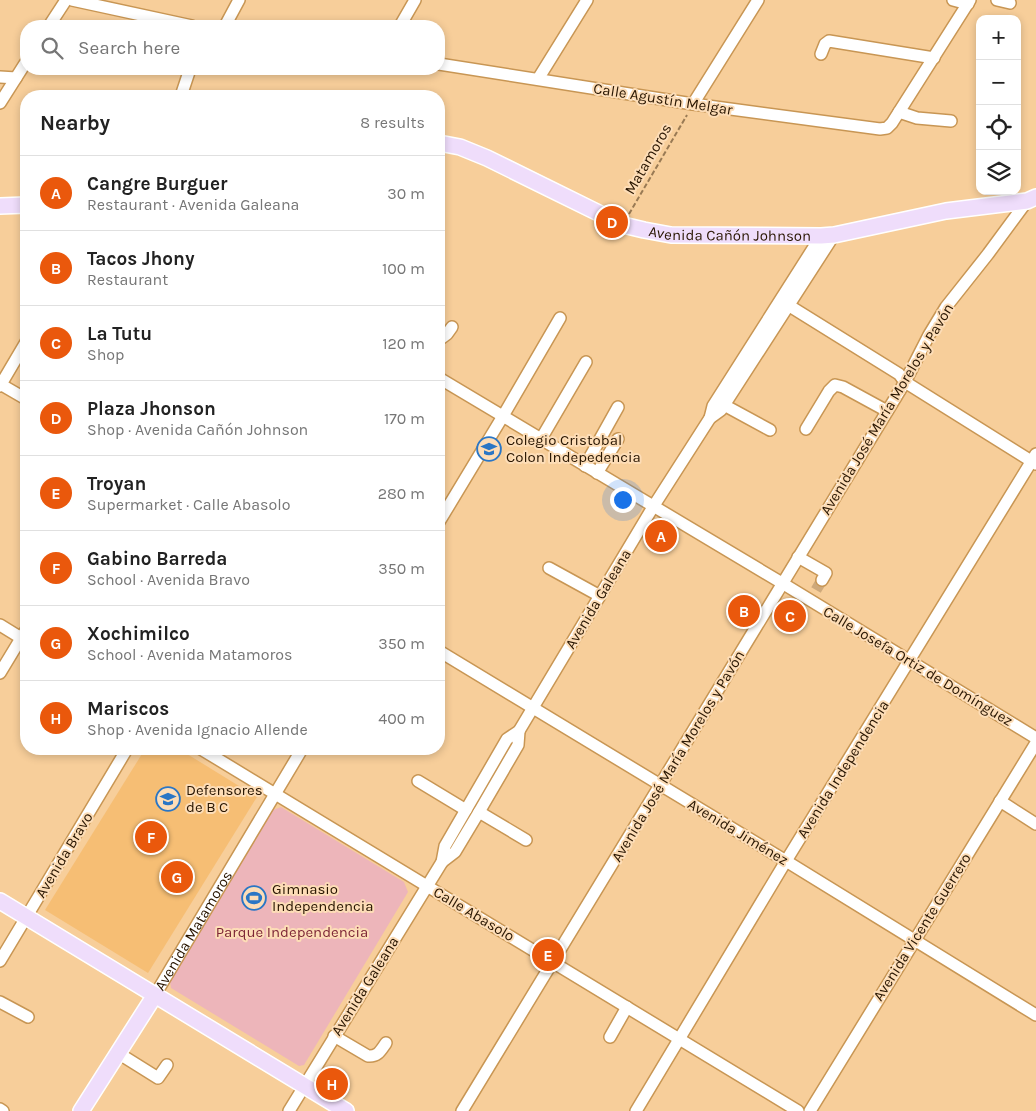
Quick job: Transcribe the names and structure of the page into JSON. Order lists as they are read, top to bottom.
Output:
{
  "streets": {
    "main road": ["Avenida Cañón Johnson", "Avenida Matamoros"],
    "street": [
      "Calle Agustín Melgar",
      "Avenida José María Morelos y Pavón",
      "Avenida Galeana",
      "Calle Josefa Ortiz de Domínguez",
      "Avenida Independencia",
      "Avenida Jiménez",
      "Avenida Bravo",
      "Calle Abasolo",
      "Avenida Vicente Guerrero"
    ],
    "path": ["Matamoros"]
  },
  "crossings": [
    ["Calle Agustín Melgar", "Matamoros"],
    ["Matamoros", "Avenida Cañón Johnson"],
    ["Avenida Cañón Johnson", "Avenida José María Morelos y Pavón"],
    ["Avenida Cañón Johnson", "Avenida Galeana"],
    ["Avenida José María Morelos y Pavón", "Calle Josefa Ortiz de Domínguez"],
    ["Avenida José María Morelos y Pavón", "Avenida Jiménez"],
    ["Avenida José María Morelos y Pavón", "Calle Abasolo"],
    ["Avenida Galeana", "Calle Josefa Ortiz de Domínguez"],
    ["Avenida Galeana", "Avenida Jiménez"],
    ["Avenida Galeana", "Calle Abasolo"],
    ["Calle Josefa Ortiz de Domínguez", "Avenida Independencia"],
    ["Avenida Independencia", "Avenida Jiménez"],
    ["Avenida Independencia", "Calle Abasolo"],
    ["Avenida Jiménez", "Avenida Vicente Guerrero"],
    ["Calle Abasolo", "Avenida Matamoros"]
  ],
  "parks": ["Parque Independencia"],
  "places": {
    "school or university": ["Colegio Cristobal Colon Indepedencia", "Defensores de B C"],
    "sports": ["Gimnasio Independencia"]
  },
  "page": {
    "map_buttons": ["+", "−"],
    "search": "Search here",
    "heading": ["Nearby", "8 results"],
    "list": [
      {
        "mark": "A",
        "name": "Cangre Burguer",
        "note": "Restaurant · Avenida Galeana",
        "value": "30 m"
      },
      {
        "mark": "B",
        "name": "Tacos Jhony",
        "note": "Restaurant",
        "value": "100 m"
      },
      {
        "mark": "C",
        "name": "La Tutu",
        "note": "Shop",
        "value": "120 m"
      },
      {
        "mark": "D",
        "name": "Plaza Jhonson",
        "note": "Shop · Avenida Cañón Johnson",
        "value": "170 m"
      },
      {
        "mark": "E",
        "name": "Troyan",
        "note": "Supermarket · Calle Abasolo",
        "value": "280 m"
      },
      {
        "mark": "F",
        "name": "Gabino Barreda",
        "note": "School · Avenida Bravo",
        "value": "350 m"
      },
      {
        "mark": "G",
        "name": "Xochimilco",
        "note": "School · Avenida Matamoros",
        "value": "350 m"
      },
      {
        "mark": "H",
        "name": "Mariscos",
        "note": "Shop · Avenida Ignacio Allende",
        "value": "400 m"
      }
    ],
    "pins": [
      "D",
      "A",
      "B",
      "C",
      "F",
      "G",
      "E",
      "H"
    ]
  }
}
